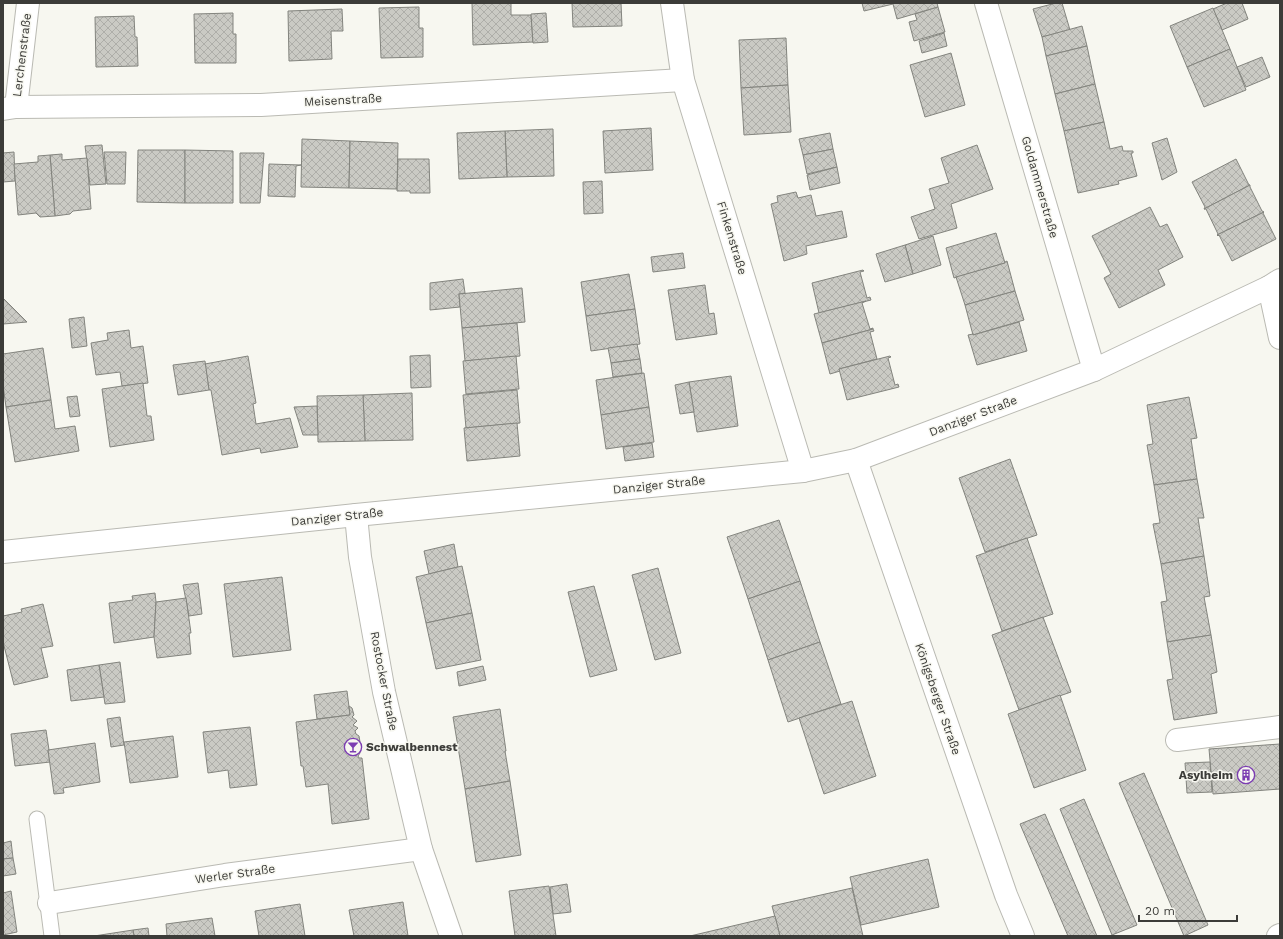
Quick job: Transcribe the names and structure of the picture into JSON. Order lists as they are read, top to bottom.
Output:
{
  "streets": {
    "street": [
      "Lerchenstraße",
      "Meisenstraße",
      "Goldammerstraße",
      "Finkenstraße",
      "Danziger Straße",
      "Rostocker Straße",
      "Königsberger Straße",
      "Werler Straße"
    ]
  },
  "crossings": [
    ["Lerchenstraße", "Meisenstraße"],
    ["Meisenstraße", "Finkenstraße"],
    ["Goldammerstraße", "Danziger Straße"],
    ["Finkenstraße", "Danziger Straße"],
    ["Danziger Straße", "Rostocker Straße"],
    ["Danziger Straße", "Königsberger Straße"],
    ["Rostocker Straße", "Werler Straße"]
  ],
  "places": {
    "bar": ["Schwalbennest"],
    "building": ["Asylheim"]
  },
  "scale_bar": "20 m"
}
